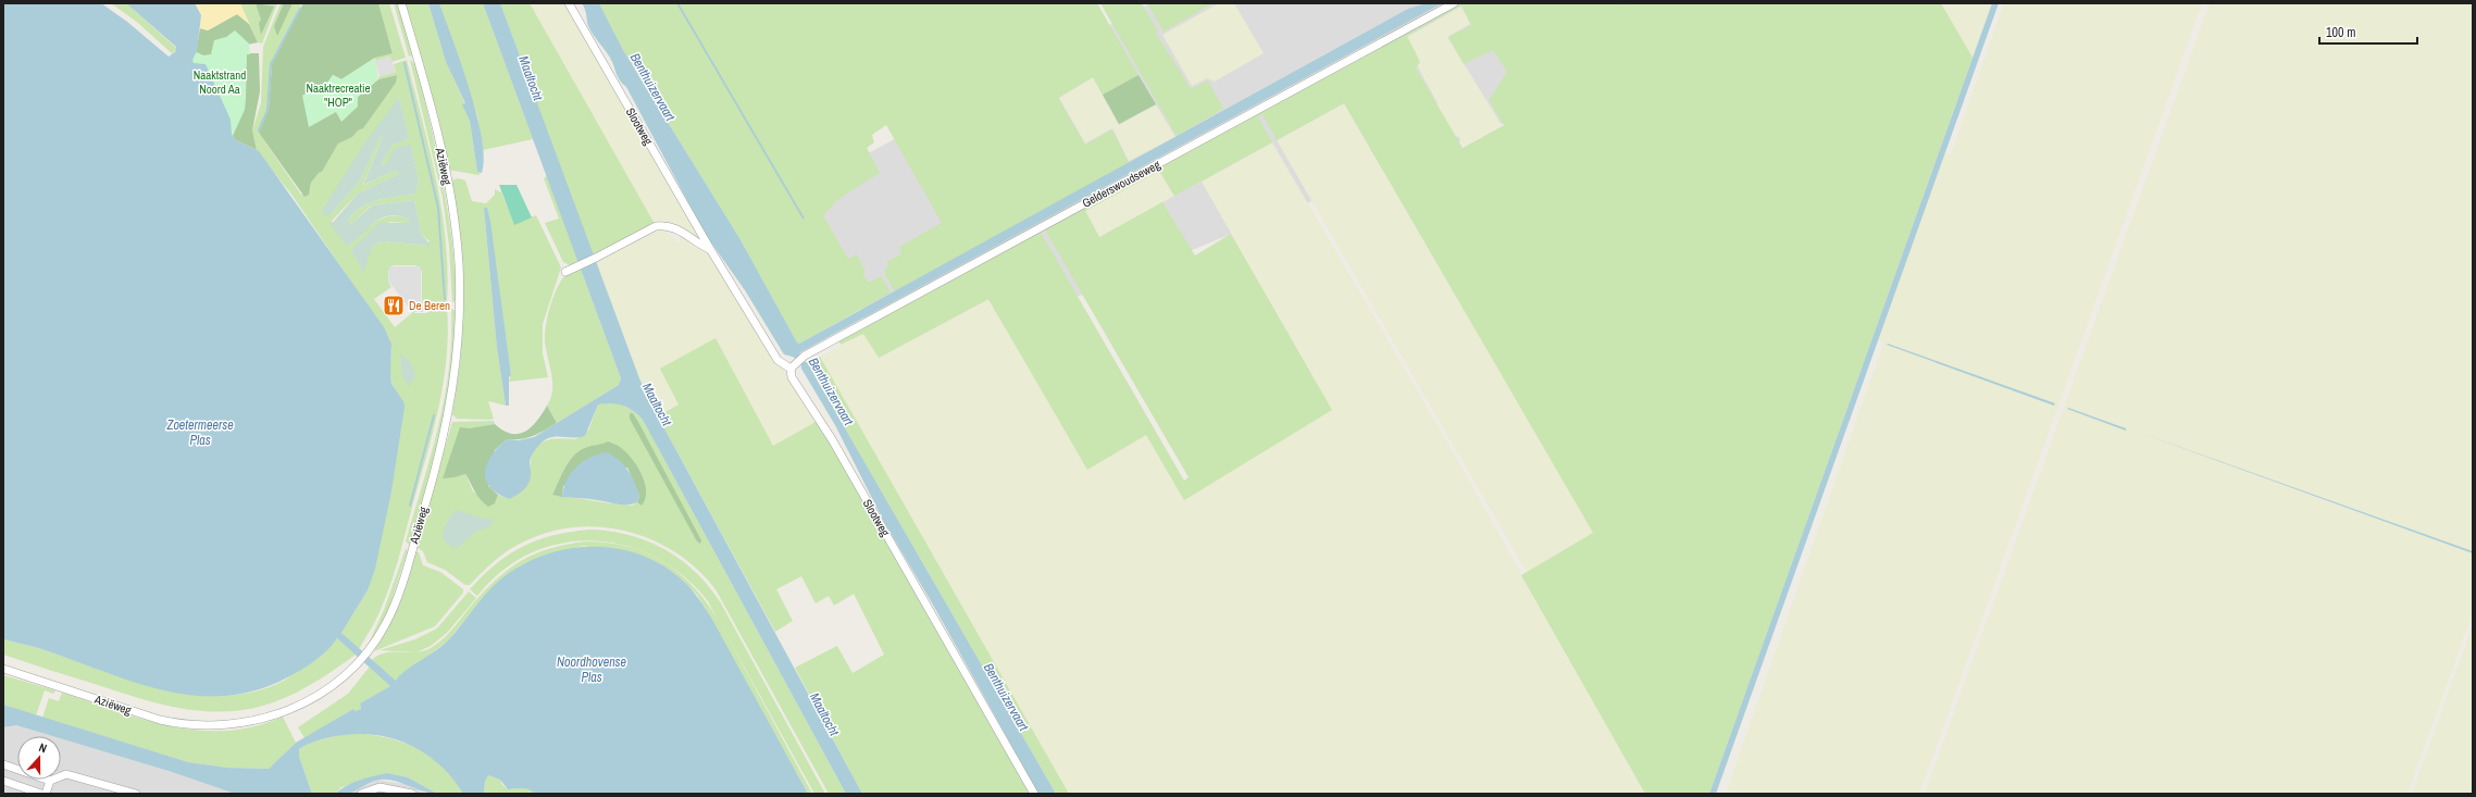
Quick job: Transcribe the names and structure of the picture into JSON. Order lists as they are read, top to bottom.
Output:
{
  "streets": {
    "street": ["Slootweg", "Aziëweg", "Gelderswoudseweg"]
  },
  "crossings": [
    ["Slootweg", "Gelderswoudseweg"]
  ],
  "water": [
    "Maaltocht",
    "Benthuizervaart",
    "Zoetermeerse Plas",
    "Noordhovense Plas"
  ],
  "parks": ["Naaktstrand Noord Aa", "Naaktrecreatie \"HOP\""],
  "places": {
    "restaurant": ["De Beren"]
  },
  "scale_bar": "100 m",
  "north": "top"
}
